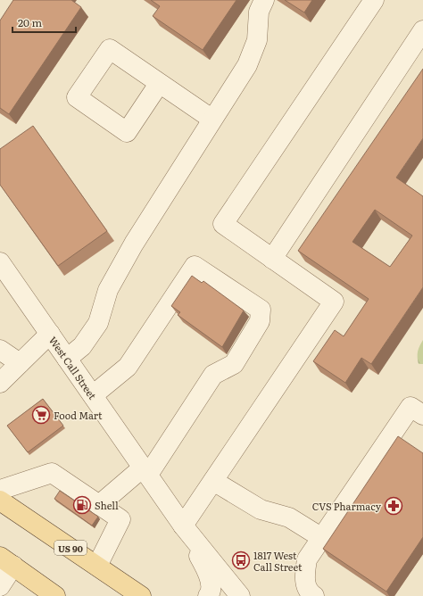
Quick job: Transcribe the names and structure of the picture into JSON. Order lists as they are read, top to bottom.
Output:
{
  "streets": {
    "main road": ["US 90"],
    "street": ["West Call Street"]
  },
  "places": {
    "supermarket": ["Food Mart"],
    "fuel station": ["Shell"],
    "pharmacy": ["CVS Pharmacy"],
    "bus stop": ["1817 West Call Street"]
  },
  "scale_bar": "20 m"
}
